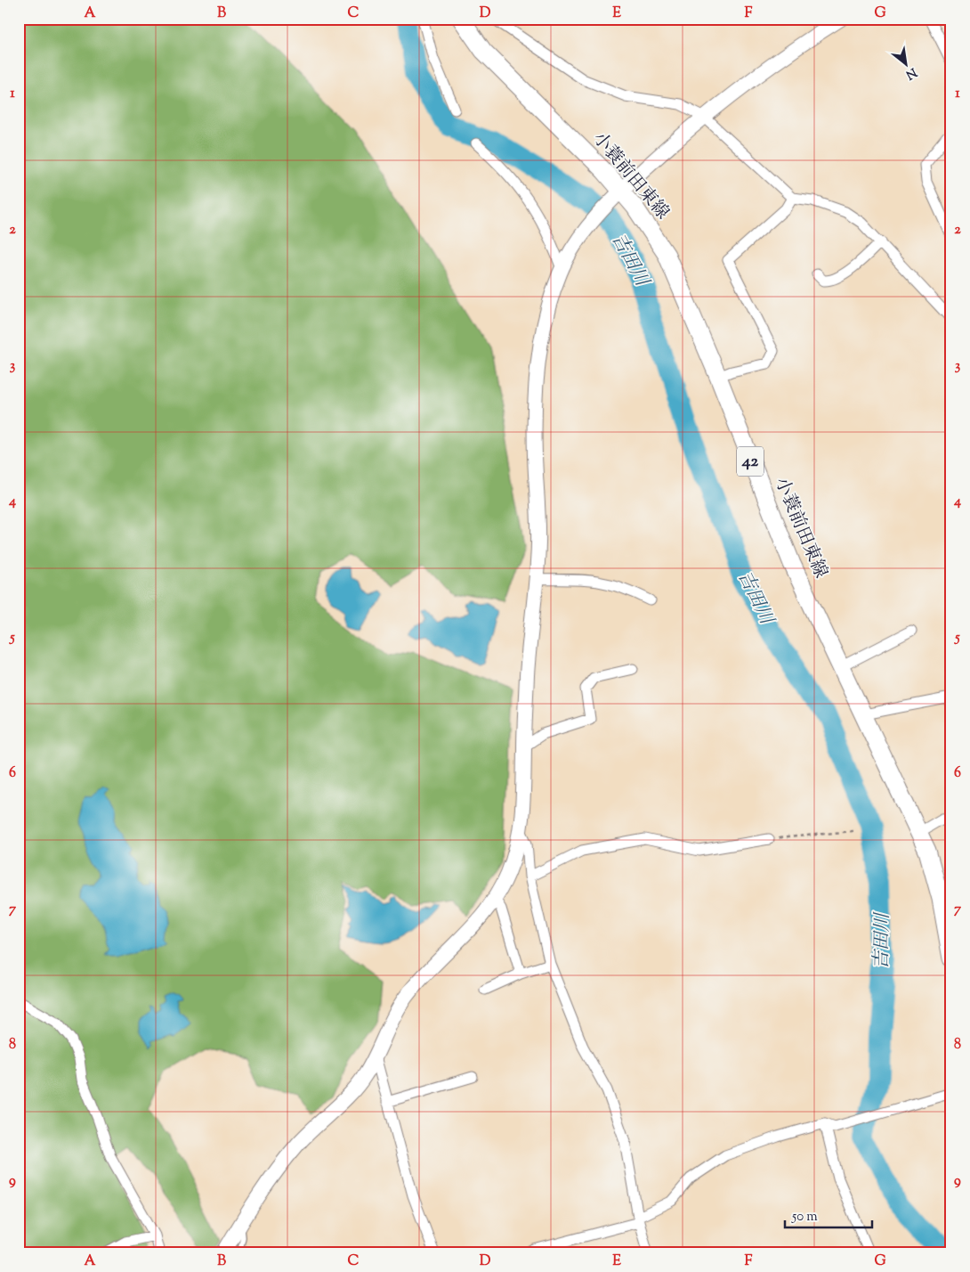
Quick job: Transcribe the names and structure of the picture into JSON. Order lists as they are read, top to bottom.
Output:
{
  "streets": {
    "main road": ["小蓑前田東線", "42"]
  },
  "water": ["吉田川"],
  "scale_bar": "50 m",
  "north": "bottom right",
  "grid": {
    "columns": [
      "A",
      "B",
      "C",
      "D",
      "E",
      "F",
      "G"
    ],
    "rows": [
      "1",
      "2",
      "3",
      "4",
      "5",
      "6",
      "7",
      "8",
      "9"
    ]
  }
}
